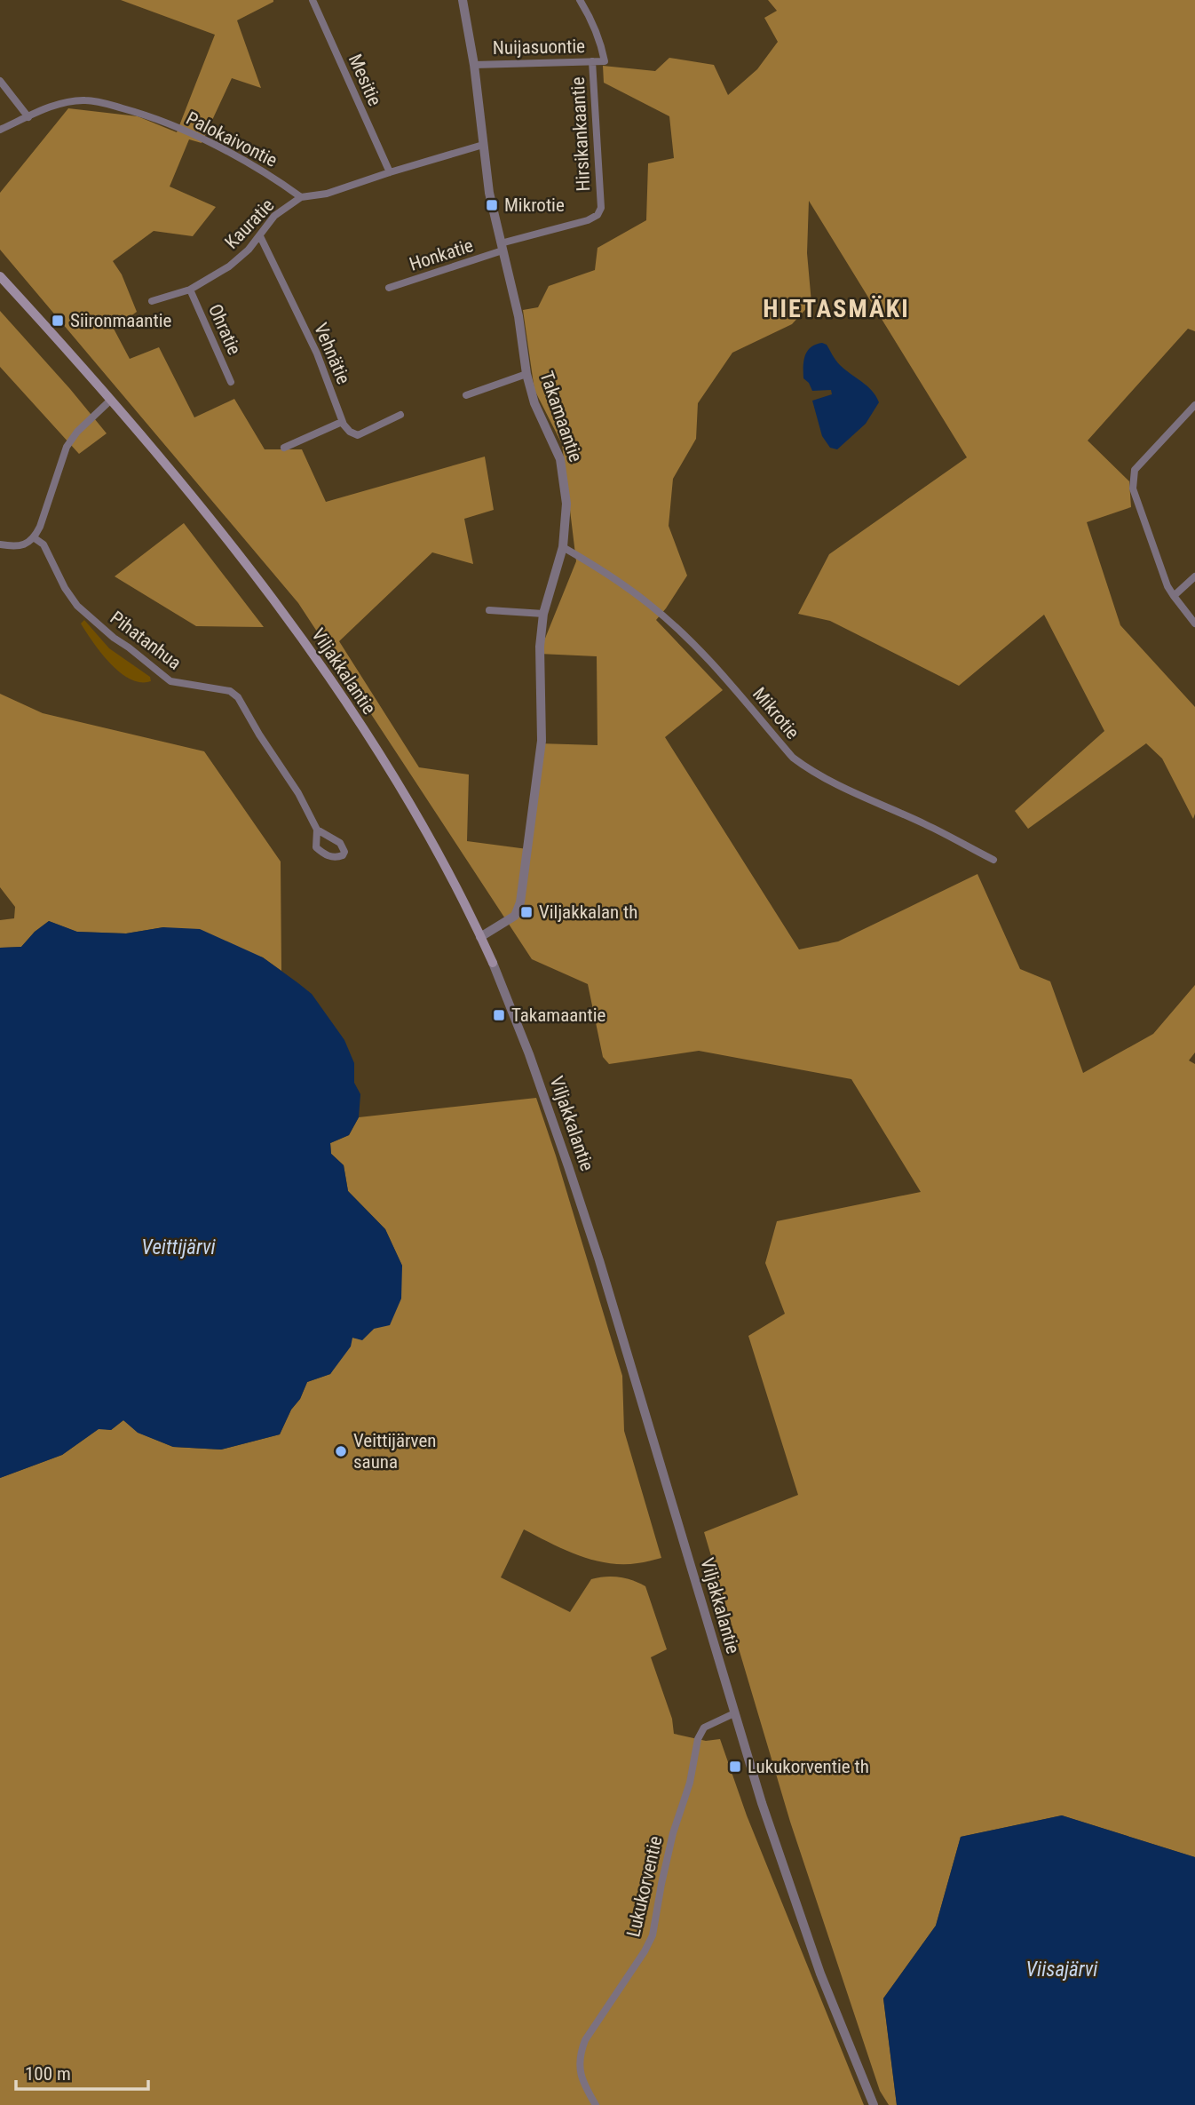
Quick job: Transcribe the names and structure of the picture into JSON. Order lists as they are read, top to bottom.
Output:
{
  "streets": {
    "main road": ["Viljakkalantie"],
    "street": [
      "Nuijasuontie",
      "Mesitie",
      "Hirsikankaantie",
      "Palokaivontie",
      "Kauratie",
      "Honkatie",
      "Ohratie",
      "Vehnätie",
      "Takamaantie",
      "Pihatanhua",
      "Mikrotie",
      "Lukukorventie"
    ]
  },
  "crossings": [
    ["Nuijasuontie", "Hirsikankaantie"],
    ["Nuijasuontie", "Takamaantie"],
    ["Hirsikankaantie", "Honkatie"],
    ["Hirsikankaantie", "Takamaantie"],
    ["Palokaivontie", "Kauratie"],
    ["Kauratie", "Ohratie"],
    ["Kauratie", "Vehnätie"],
    ["Honkatie", "Takamaantie"],
    ["Takamaantie", "Viljakkalantie"],
    ["Takamaantie", "Mikrotie"],
    ["Viljakkalantie", "Lukukorventie"]
  ],
  "districts": ["HIETASMÄKI"],
  "water": ["Veittijärvi", "Viisajärvi"],
  "places": {
    "transit": [
      "Mikrotie",
      "Siironmaantie",
      "Viljakkalan th",
      "Takamaantie",
      "Lukukorventie th"
    ],
    "other": ["Veittijärven sauna"]
  },
  "scale_bar": "100 m"
}
